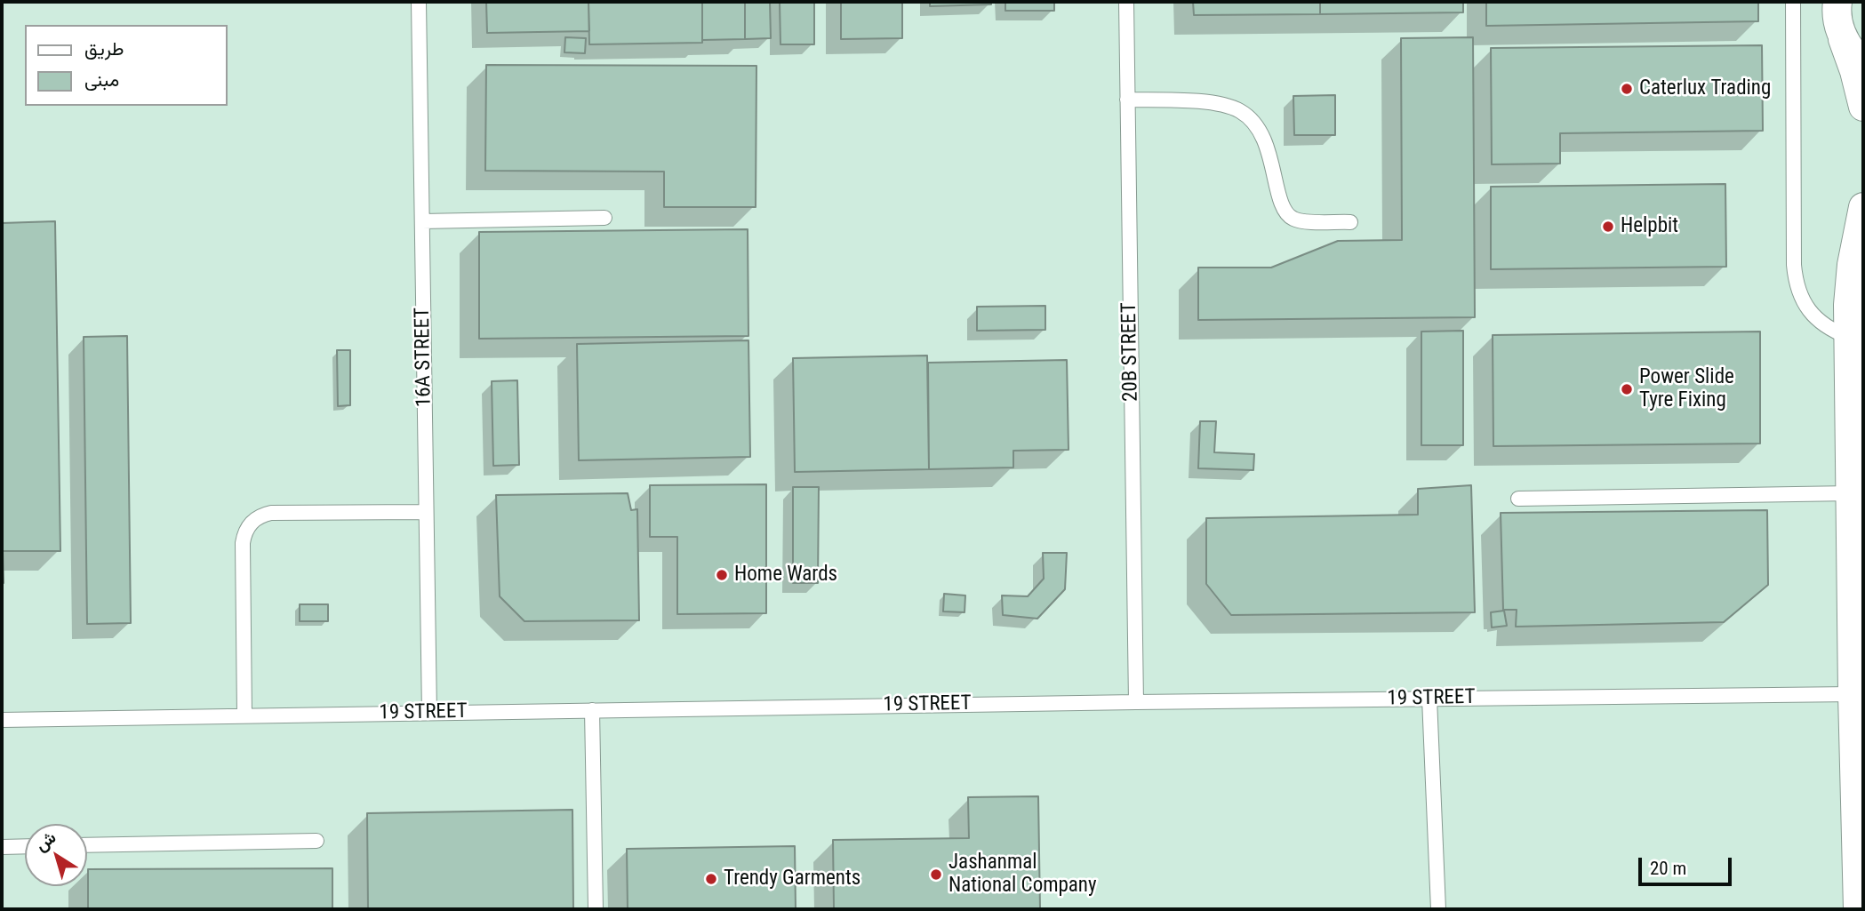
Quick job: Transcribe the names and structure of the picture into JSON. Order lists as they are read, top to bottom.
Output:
{
  "streets": {
    "lane": ["20B STREET", "16A STREET", "19 STREET"]
  },
  "crossings": [
    ["20B STREET", "19 STREET"],
    ["16A STREET", "19 STREET"]
  ],
  "places": [
    "Caterlux Trading",
    "Helpbit",
    "Power Slide Tyre Fixing",
    "Home Wards",
    "Jashanmal National Company",
    "Trendy Garments"
  ],
  "legend": ["طريق", "مبنى"],
  "scale_bar": "20 m",
  "north": "top left"
}
